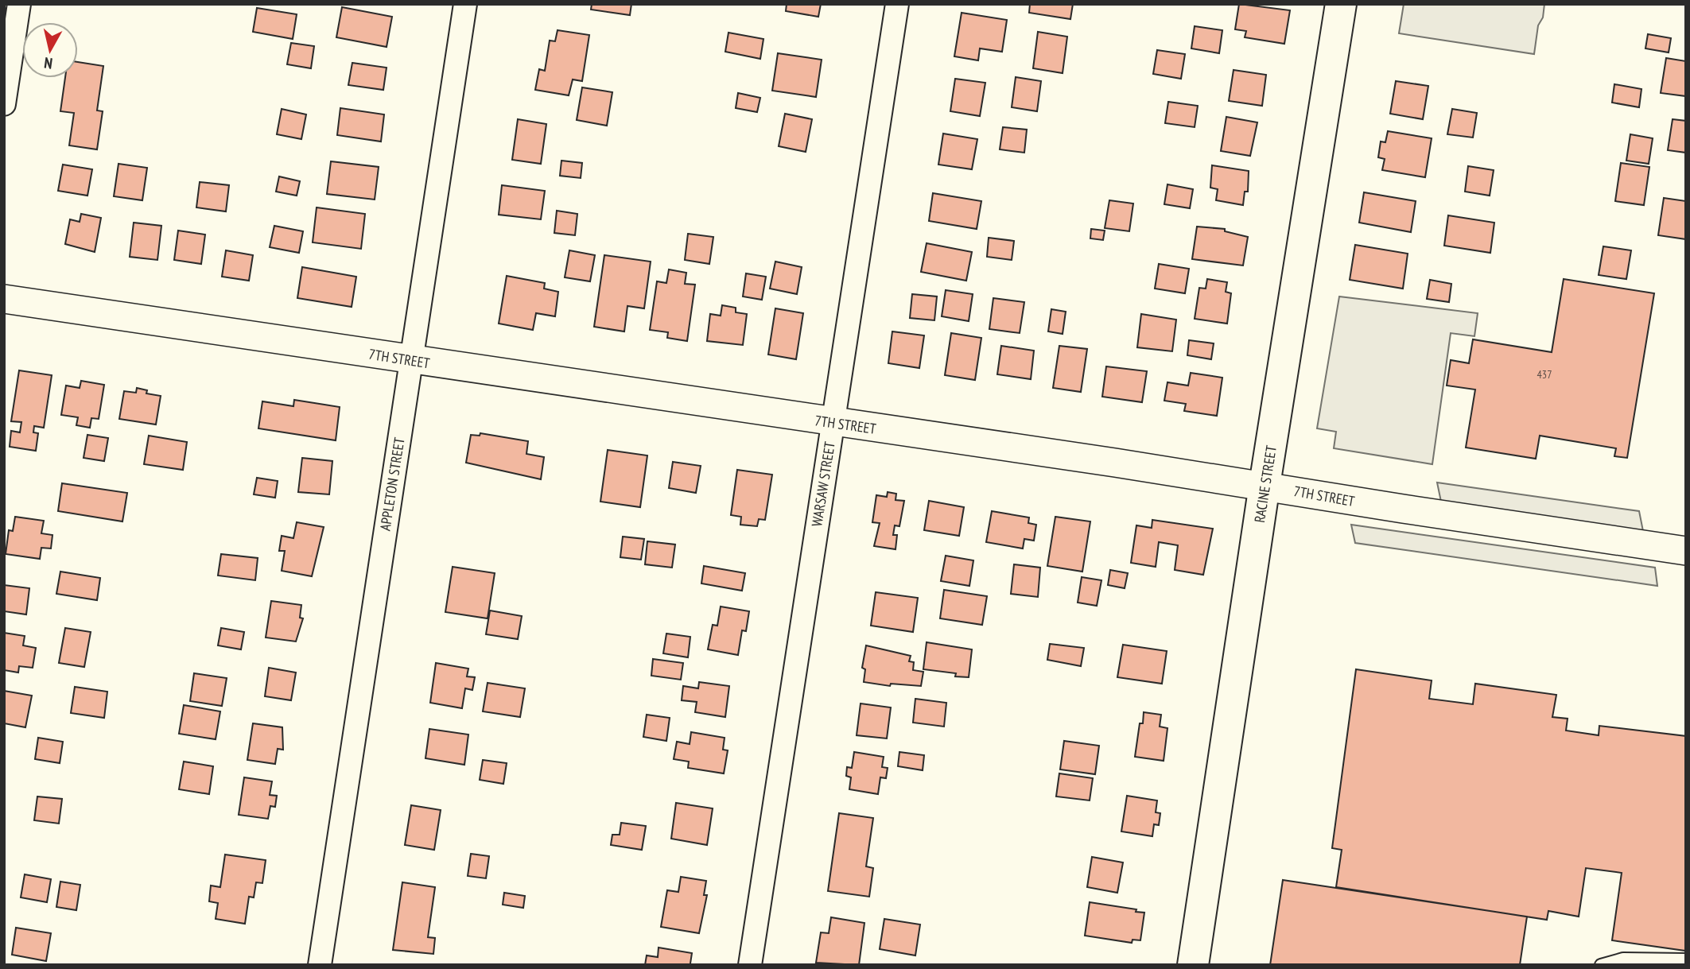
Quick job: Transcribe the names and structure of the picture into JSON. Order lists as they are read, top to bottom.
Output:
{
  "streets": {
    "main road": ["RACINE STREET"],
    "street": ["7TH STREET", "APPLETON STREET", "WARSAW STREET"]
  },
  "crossings": [
    ["7TH STREET", "APPLETON STREET"],
    ["7TH STREET", "WARSAW STREET"],
    ["7TH STREET", "RACINE STREET"]
  ],
  "house_numbers": ["437"],
  "north": "bottom"
}
